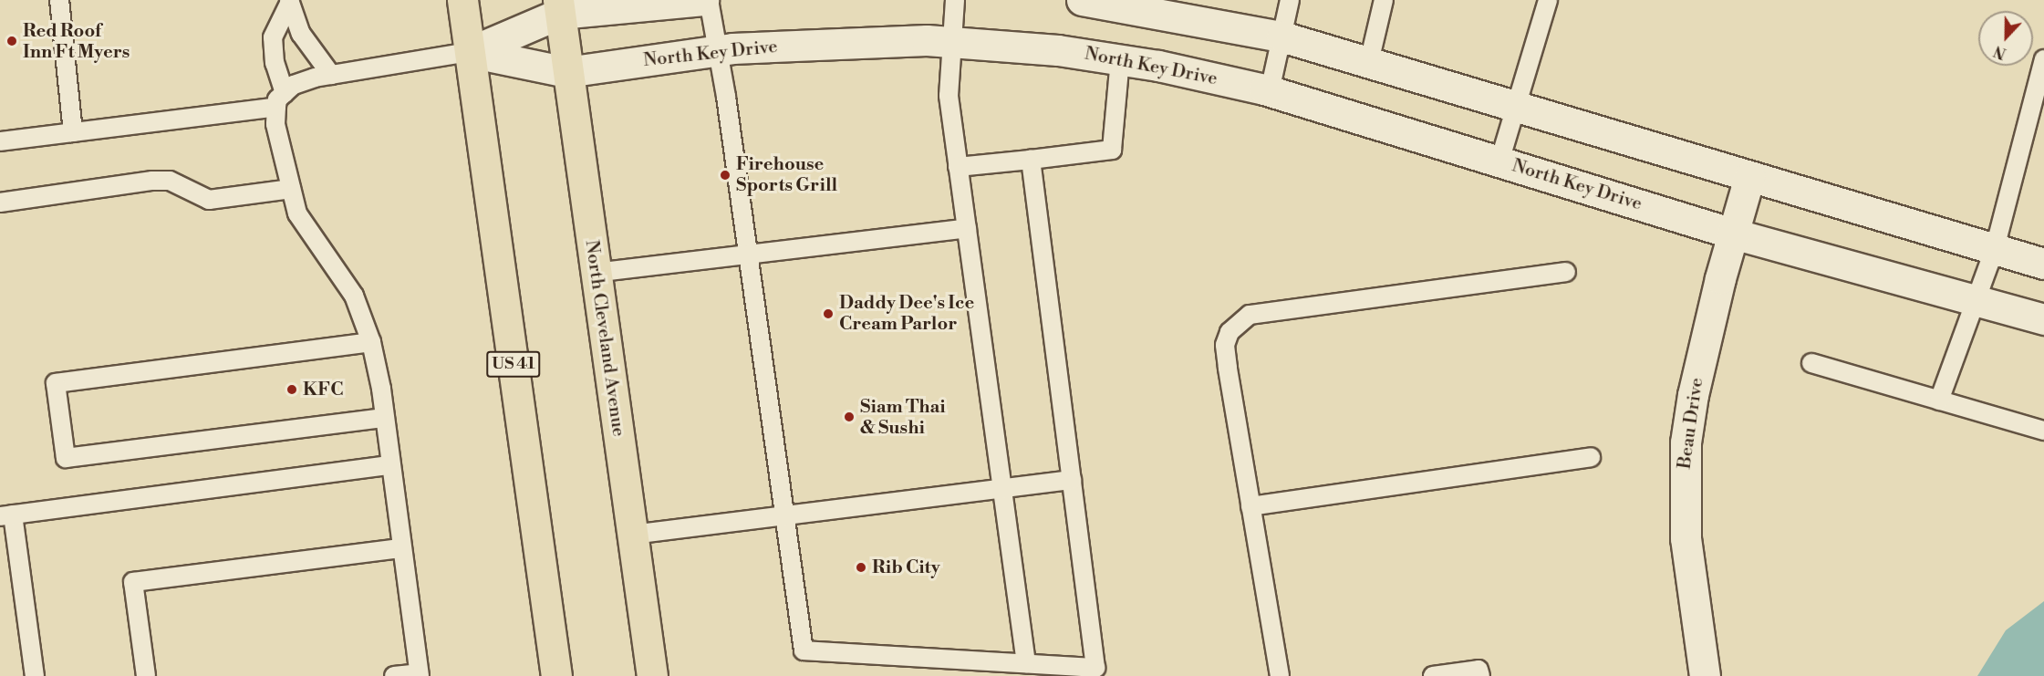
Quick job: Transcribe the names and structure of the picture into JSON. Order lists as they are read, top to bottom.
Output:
{
  "streets": {
    "main road": ["North Cleveland Avenue", "US 41"],
    "street": ["North Key Drive", "Beau Drive"]
  },
  "crossings": [
    ["North Key Drive", "North Cleveland Avenue"],
    ["North Key Drive", "US 41"],
    ["North Key Drive", "Beau Drive"]
  ],
  "places": [
    "Red Roof Inn Ft Myers",
    "Firehouse Sports Grill",
    "Daddy Dee's Ice Cream Parlor",
    "KFC",
    "Siam Thai & Sushi",
    "Rib City"
  ],
  "north": "bottom"
}
